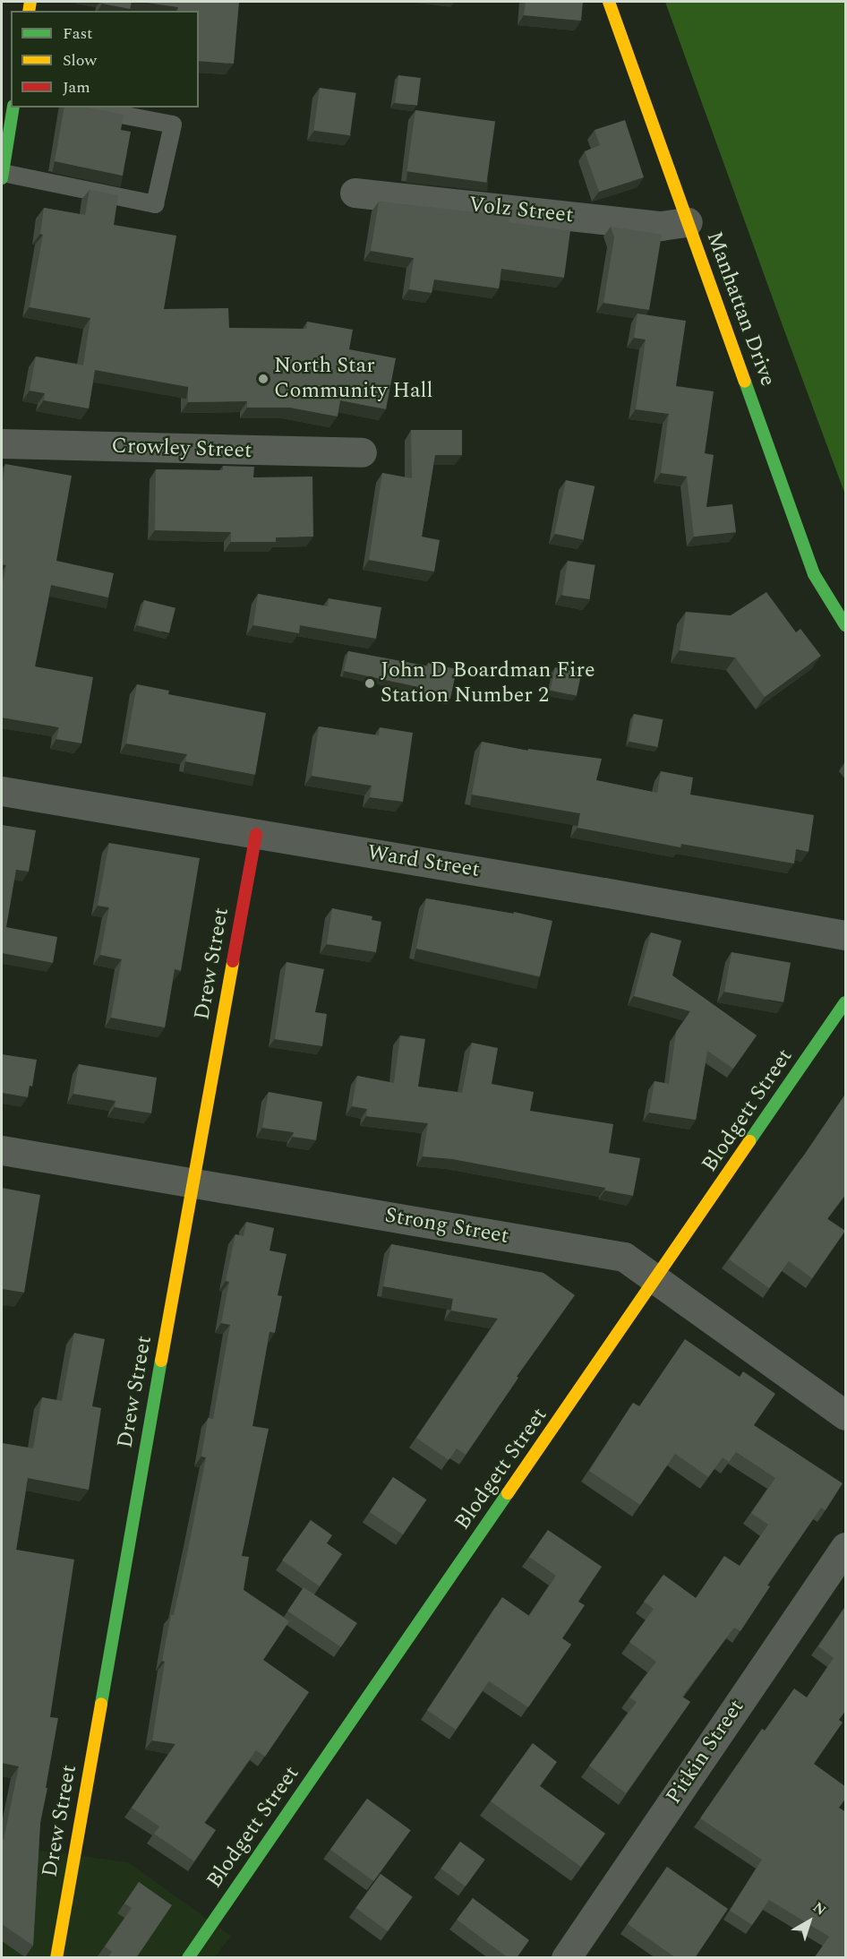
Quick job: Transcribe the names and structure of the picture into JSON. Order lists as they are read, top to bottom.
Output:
{
  "streets": {
    "street": [
      "Volz Street",
      "Manhattan Drive",
      "Crowley Street",
      "Ward Street",
      "Drew Street",
      "Blodgett Street",
      "Strong Street",
      "Pitkin Street"
    ]
  },
  "crossings": [
    ["Volz Street", "Manhattan Drive"],
    ["Ward Street", "Drew Street"],
    ["Drew Street", "Strong Street"],
    ["Blodgett Street", "Strong Street"]
  ],
  "places": ["North Star Community Hall", "John D Boardman Fire Station Number 2"],
  "legend": ["Fast", "Slow", "Jam"],
  "north": "top right"
}
